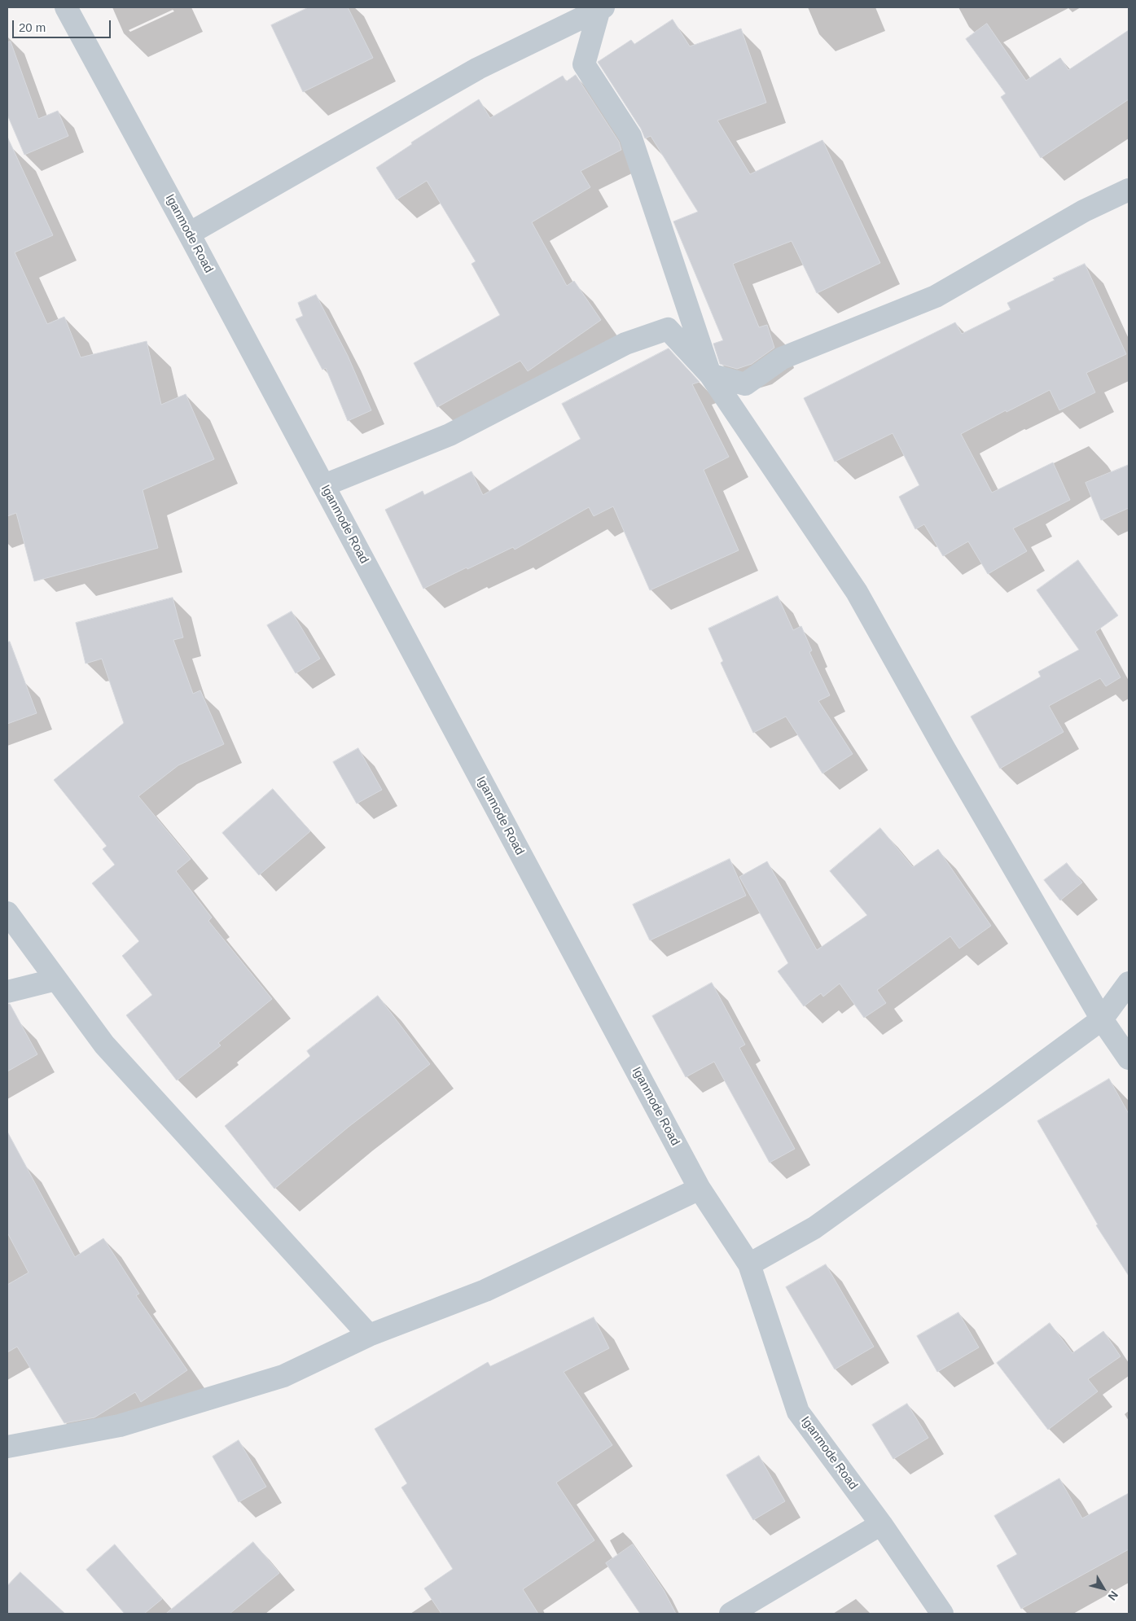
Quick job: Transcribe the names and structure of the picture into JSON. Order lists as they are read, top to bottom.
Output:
{
  "streets": {
    "street": ["Iganmode Road"]
  },
  "scale_bar": "20 m",
  "north": "bottom right"
}
